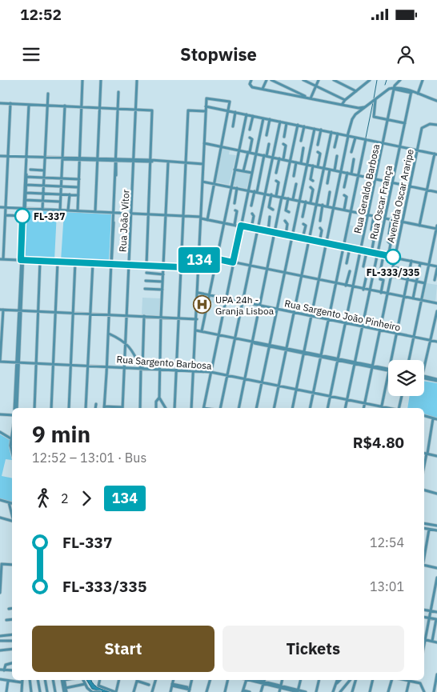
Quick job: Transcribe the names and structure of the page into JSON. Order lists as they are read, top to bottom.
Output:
{
  "streets": {
    "street": [
      "Rua Geraldo Barbosa",
      "Avenida Oscar Araripe",
      "Rua Oscar França",
      "Rua João Vítor",
      "Rua Sargento João Pinheiro",
      "Rua Sargento Barbosa"
    ]
  },
  "crossings": [
    ["Rua Geraldo Barbosa", "Rua Sargento João Pinheiro"],
    ["Rua Geraldo Barbosa", "Rua Sargento Barbosa"],
    ["Avenida Oscar Araripe", "Rua Sargento João Pinheiro"],
    ["Avenida Oscar Araripe", "Rua Sargento Barbosa"],
    ["Rua Oscar França", "Rua Sargento João Pinheiro"],
    ["Rua Oscar França", "Rua Sargento Barbosa"],
    ["Rua João Vítor", "Rua Sargento Barbosa"]
  ],
  "places": {
    "other": ["FL-337", "FL-333/335"],
    "hospital": ["UPA 24h - Granja Lisboa"]
  },
  "lines": ["bus line 134"],
  "page": {
    "status": "12:52",
    "header": "Stopwise",
    "on_map": "134",
    "heading": ["9 min", "12:52 – 13:01 · Bus", "R$4.80"],
    "legs": ["2", "134"],
    "list": [
      {
        "name": "FL-337",
        "value": "12:54"
      },
      {
        "name": "FL-333/335",
        "value": "13:01"
      }
    ],
    "buttons": ["Start", "Tickets"]
  }
}
